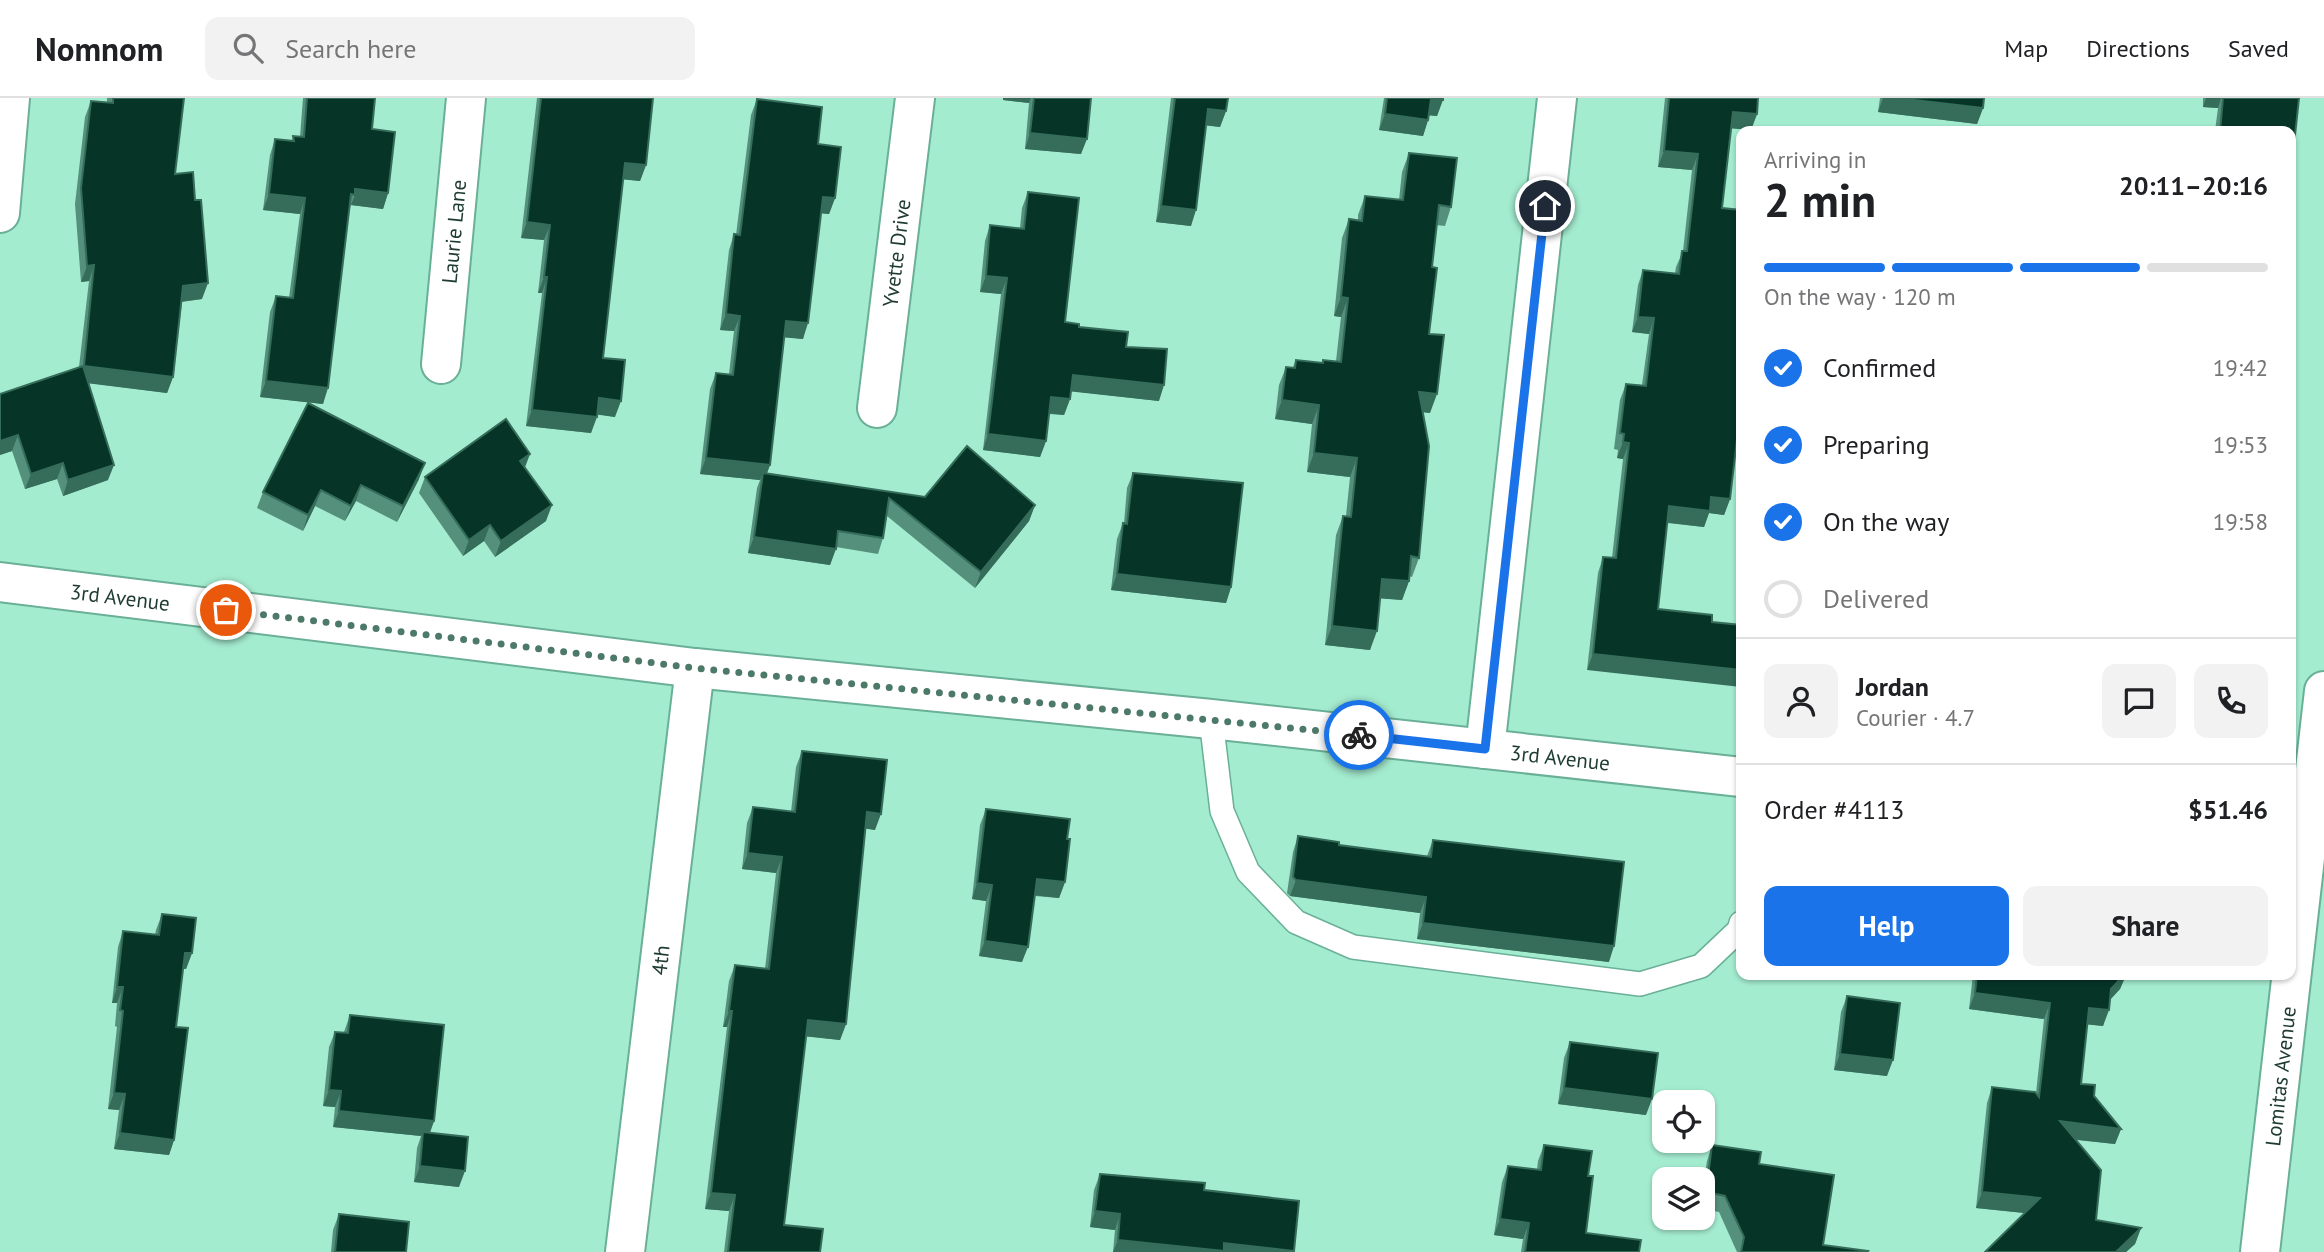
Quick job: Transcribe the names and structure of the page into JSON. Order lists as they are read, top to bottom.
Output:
{
  "streets": {
    "street": [
      "Laurie Lane",
      "Yvette Drive",
      "3rd Avenue",
      "4th",
      "Lomitas Avenue"
    ]
  },
  "crossings": [
    ["3rd Avenue", "4th"]
  ],
  "page": {
    "header": "Nomnom",
    "search": "Search here",
    "nav": ["Map", "Directions", "Saved"],
    "heading": ["2 min", "Arriving in", "20:11–20:16"],
    "panel": [
      "Jordan",
      "Courier · 4.7",
      "Order #4113",
      "$51.46"
    ],
    "bar": "On the way · 120 m",
    "list": [
      ["Confirmed", "19:42"],
      ["Preparing", "19:53"],
      ["On the way", "19:58"],
      "Delivered"
    ],
    "buttons": ["Help", "Share"]
  }
}
